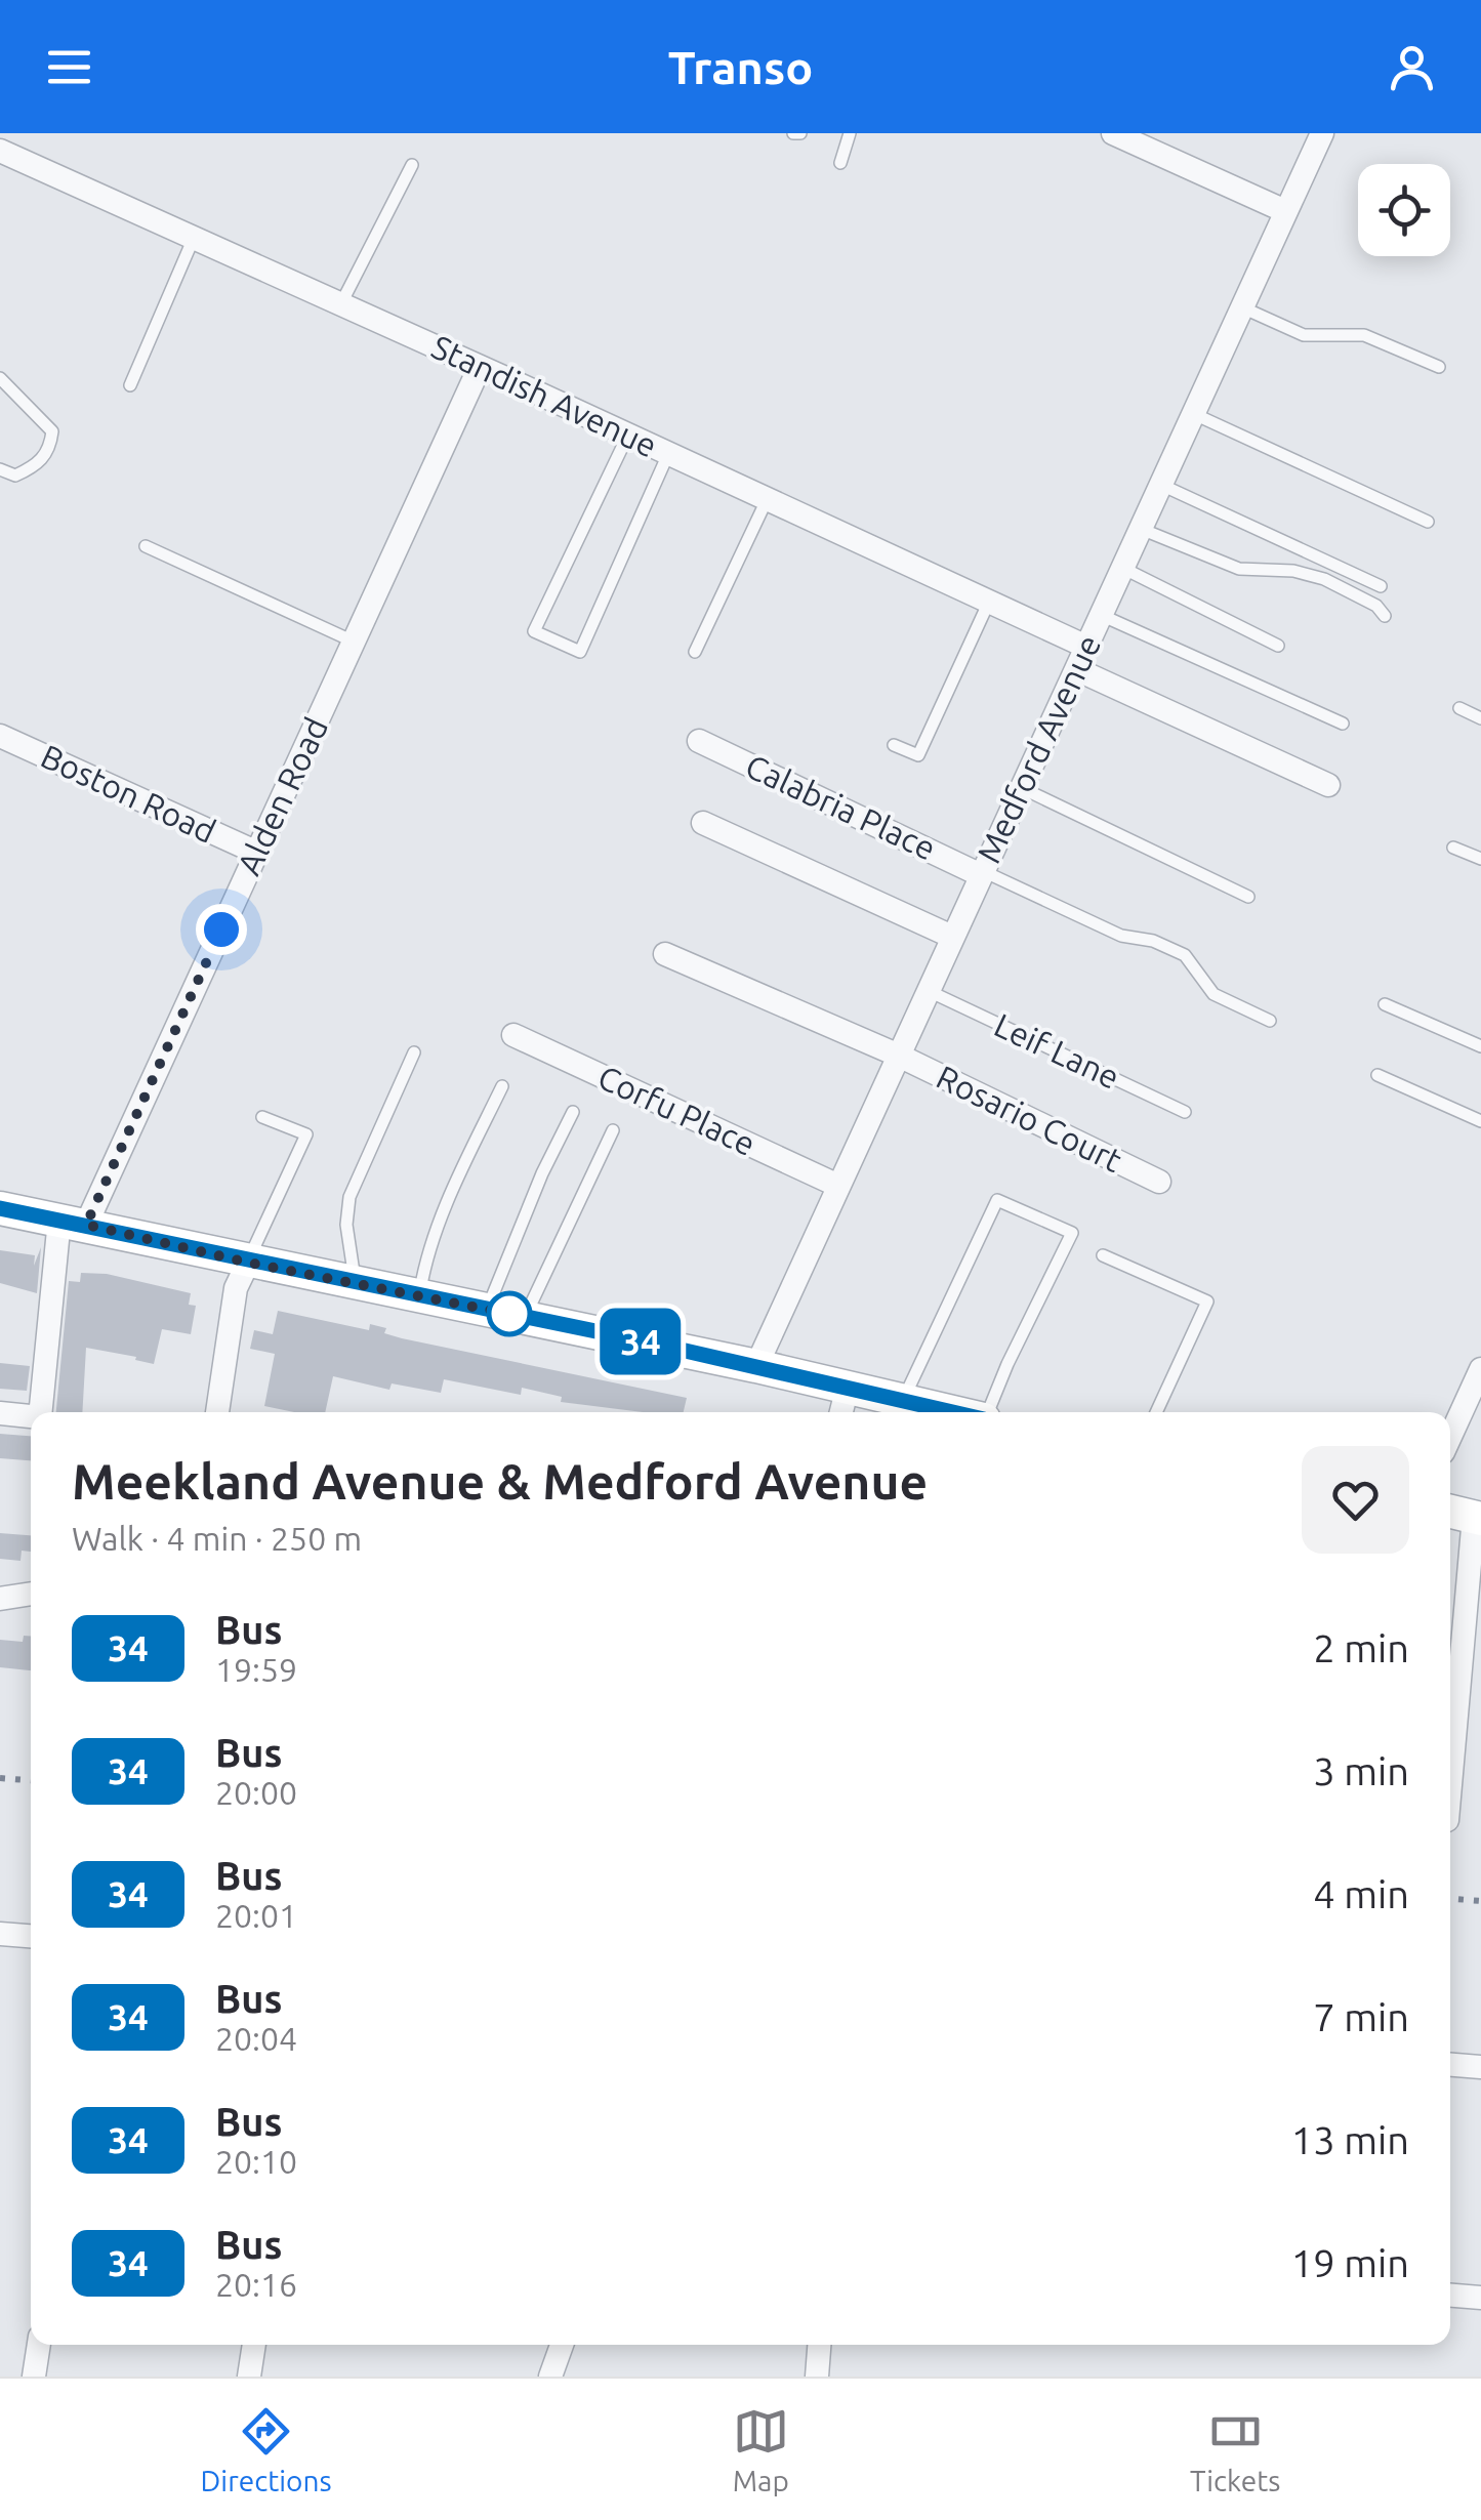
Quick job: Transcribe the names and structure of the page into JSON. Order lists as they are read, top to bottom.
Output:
{
  "streets": {
    "street": [
      "Standish Avenue",
      "Medford Avenue",
      "Boston Road",
      "Alden Road",
      "Calabria Place",
      "Corfu Place",
      "Rosario Court"
    ],
    "lane": ["Leif Lane"]
  },
  "crossings": [
    ["Standish Avenue", "Medford Avenue"],
    ["Standish Avenue", "Alden Road"],
    ["Medford Avenue", "Calabria Place"],
    ["Medford Avenue", "Leif Lane"],
    ["Medford Avenue", "Corfu Place"],
    ["Medford Avenue", "Rosario Court"],
    ["Boston Road", "Alden Road"]
  ],
  "lines": ["bus line 34"],
  "page": {
    "header": "Transo",
    "on_map": "34",
    "heading": ["Meekland Avenue & Medford Avenue", "Walk · 4 min · 250 m"],
    "list": [
      {
        "mark": "34",
        "name": "Bus",
        "note": "19:59",
        "value": "2 min"
      },
      {
        "mark": "34",
        "name": "Bus",
        "note": "20:00",
        "value": "3 min"
      },
      {
        "mark": "34",
        "name": "Bus",
        "note": "20:01",
        "value": "4 min"
      },
      {
        "mark": "34",
        "name": "Bus",
        "note": "20:04",
        "value": "7 min"
      },
      {
        "mark": "34",
        "name": "Bus",
        "note": "20:10",
        "value": "13 min"
      },
      {
        "mark": "34",
        "name": "Bus",
        "note": "20:16",
        "value": "19 min"
      }
    ],
    "tabs": ["Directions", "Map", "Tickets"]
  }
}
